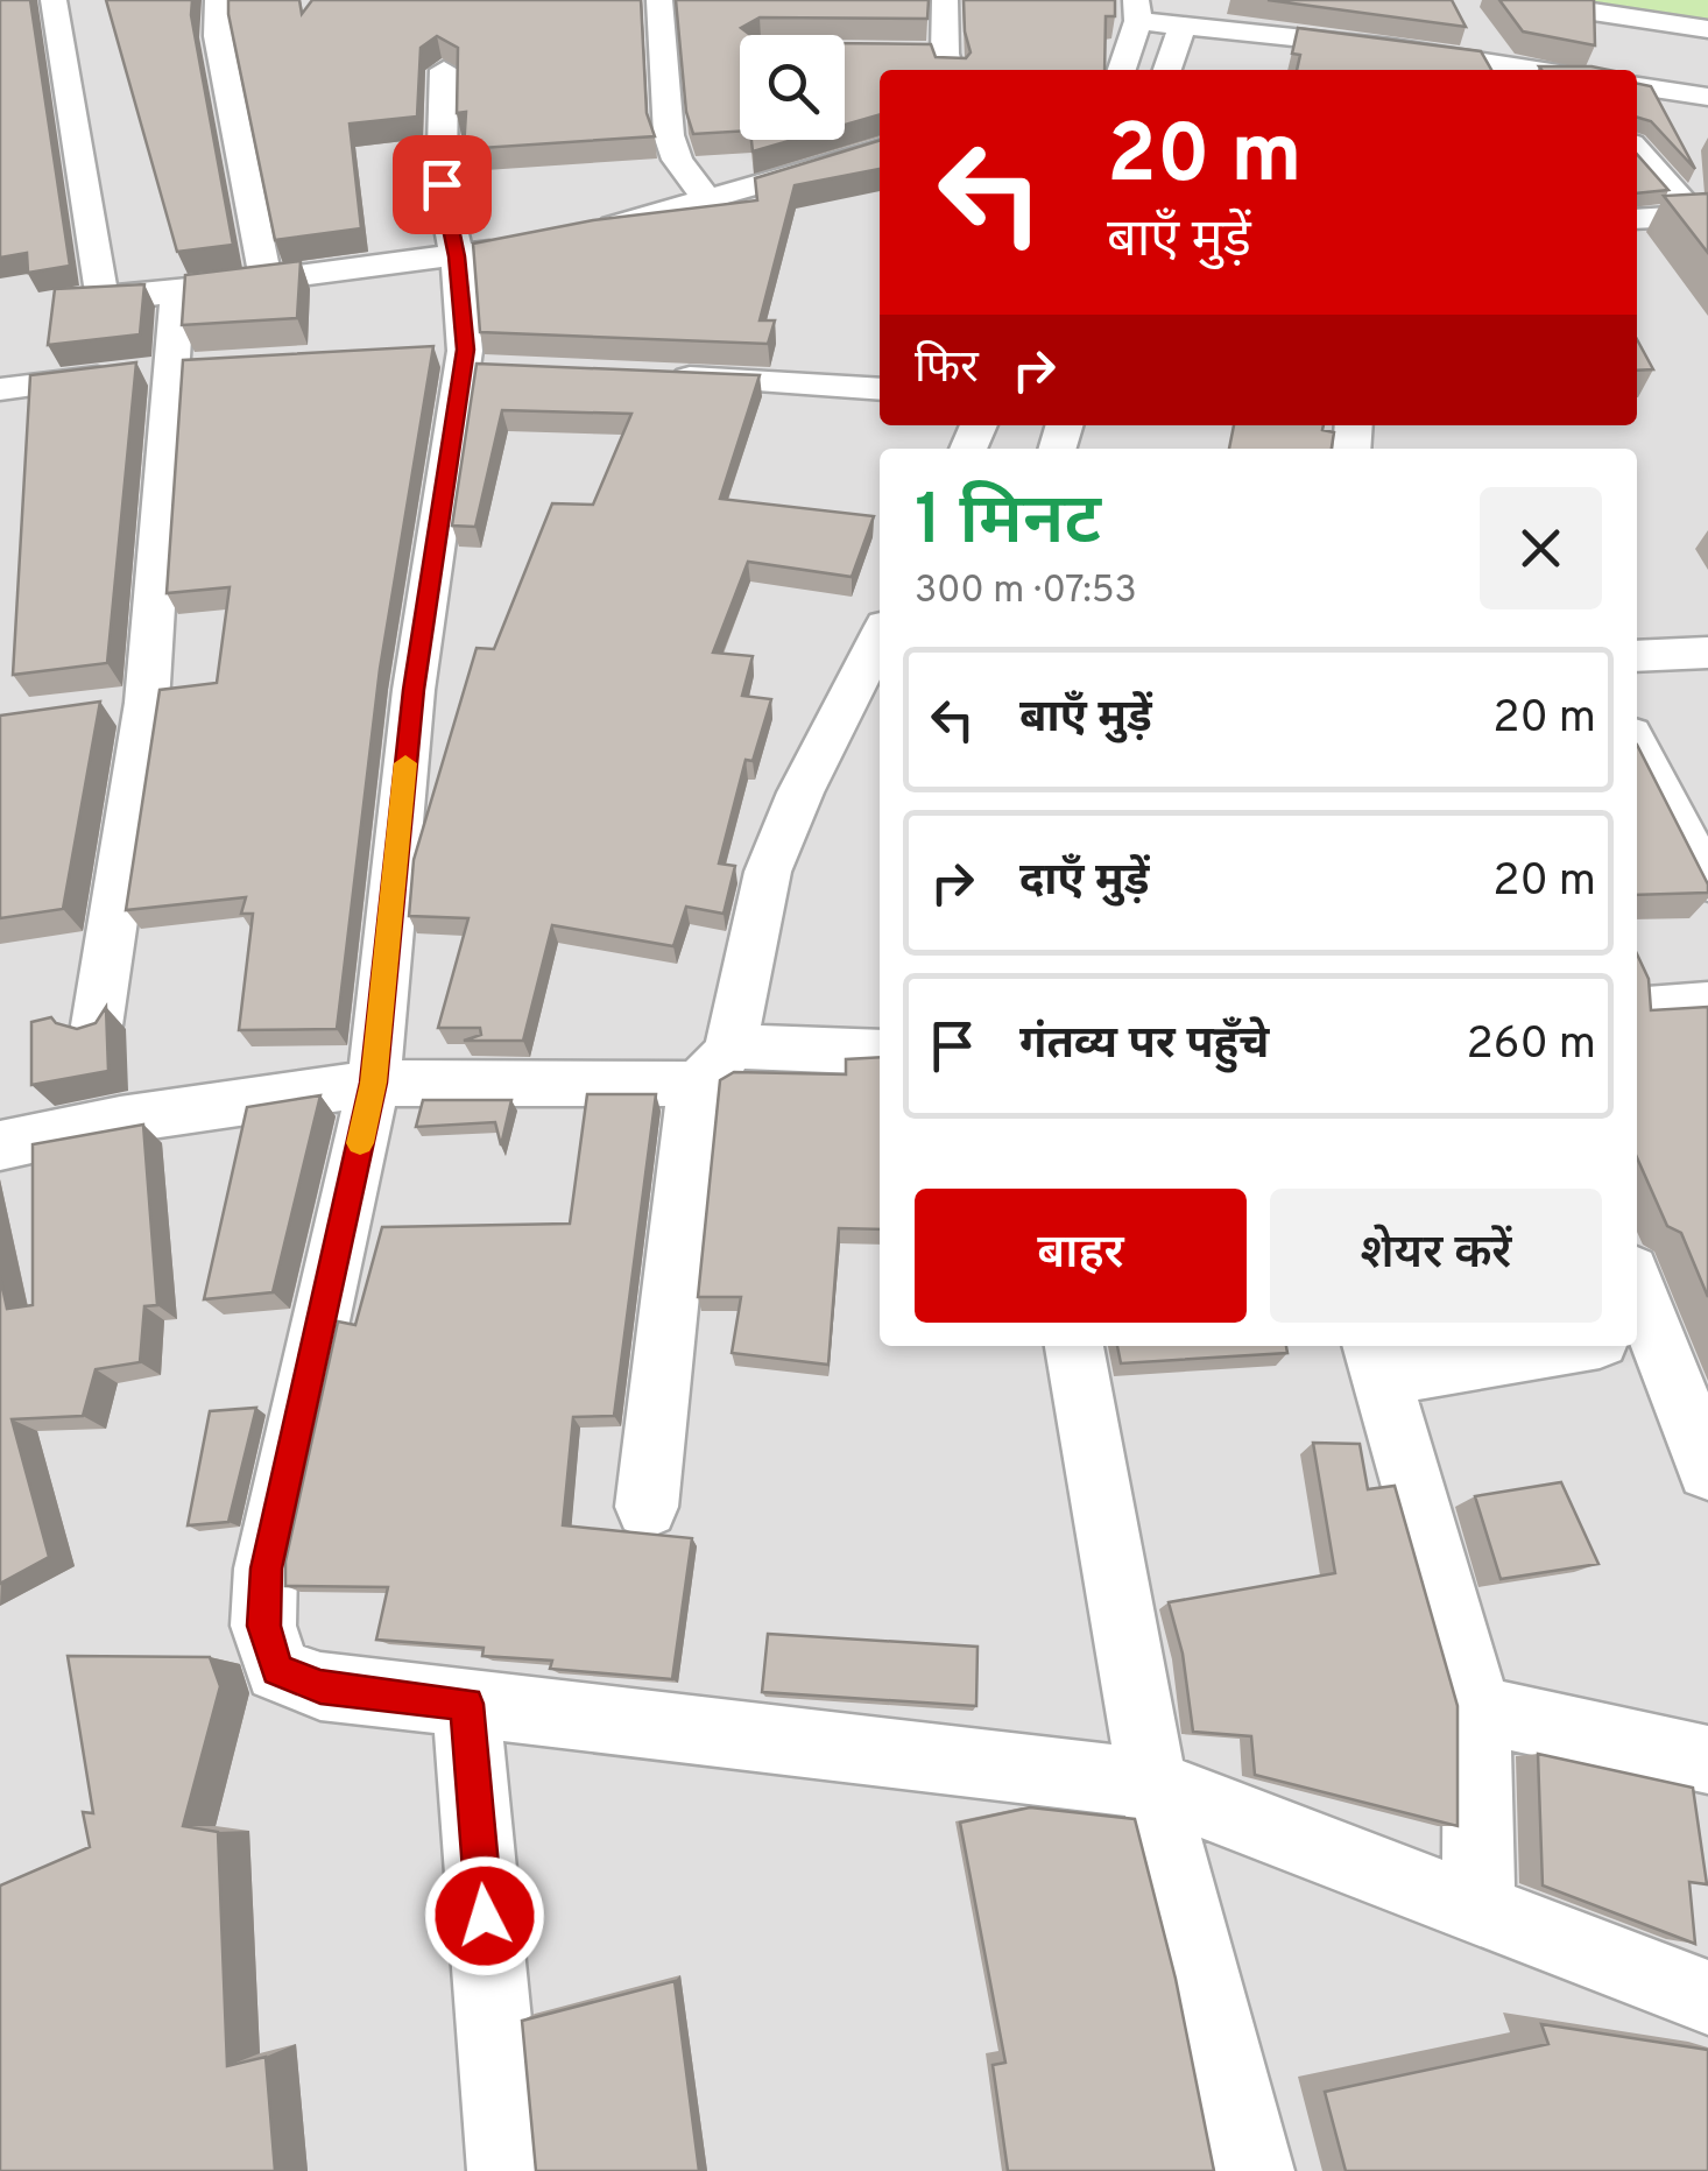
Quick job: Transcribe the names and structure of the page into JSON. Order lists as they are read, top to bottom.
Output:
{
  "page": {
    "turn": ["20 m", "बाएँ मुड़ें"],
    "then": "फिर",
    "heading": ["1 मिनट", "300 m · 07:53"],
    "list": [
      {
        "name": "बाएँ मुड़ें",
        "value": "20 m"
      },
      {
        "name": "दाएँ मुड़ें",
        "value": "20 m"
      },
      {
        "name": "गंतव्य पर पहुँचे",
        "value": "260 m"
      }
    ],
    "buttons": ["बाहर", "शेयर करें"]
  }
}
